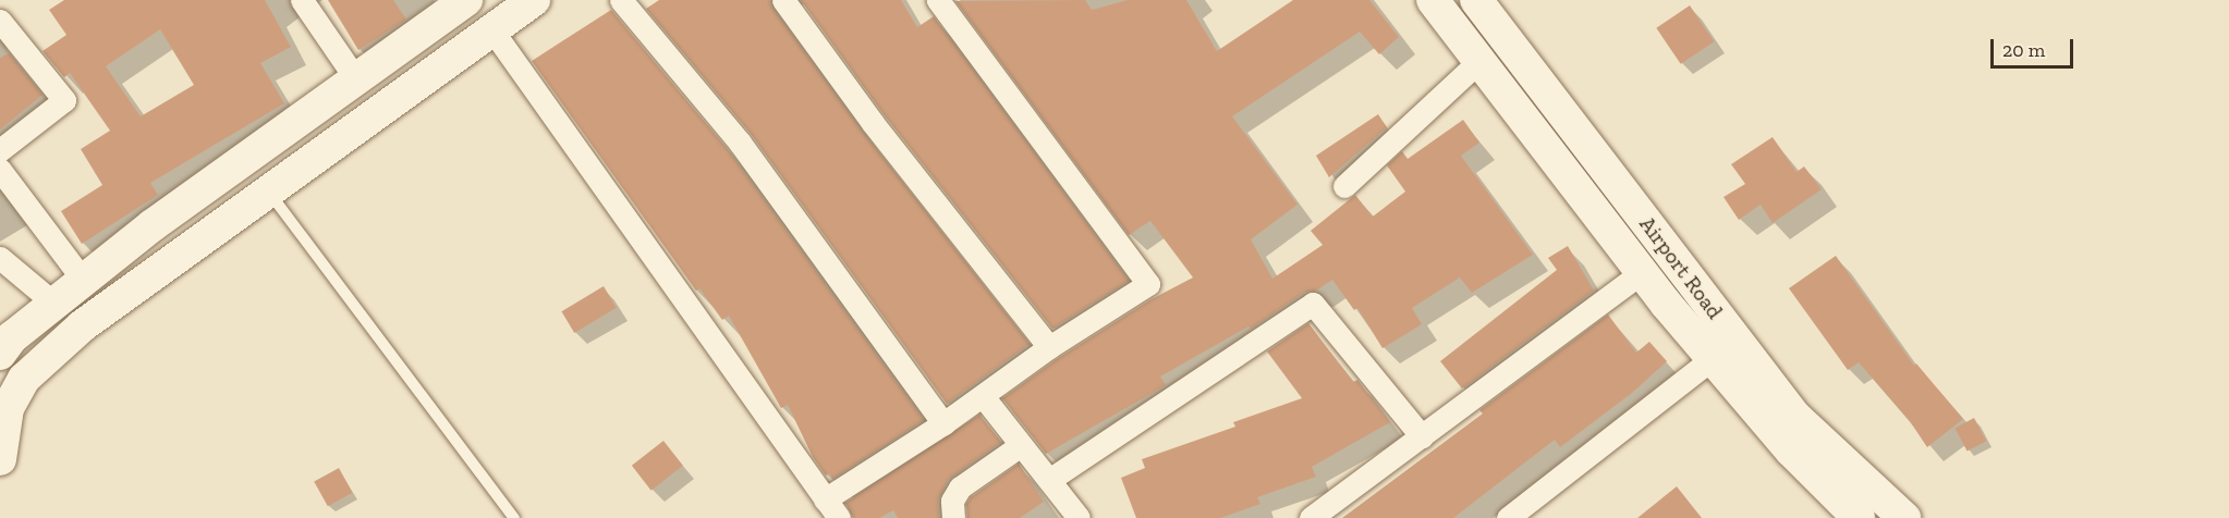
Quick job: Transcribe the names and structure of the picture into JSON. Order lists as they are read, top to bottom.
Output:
{
  "streets": {
    "main road": ["Airport Road"]
  },
  "scale_bar": "20 m"
}
